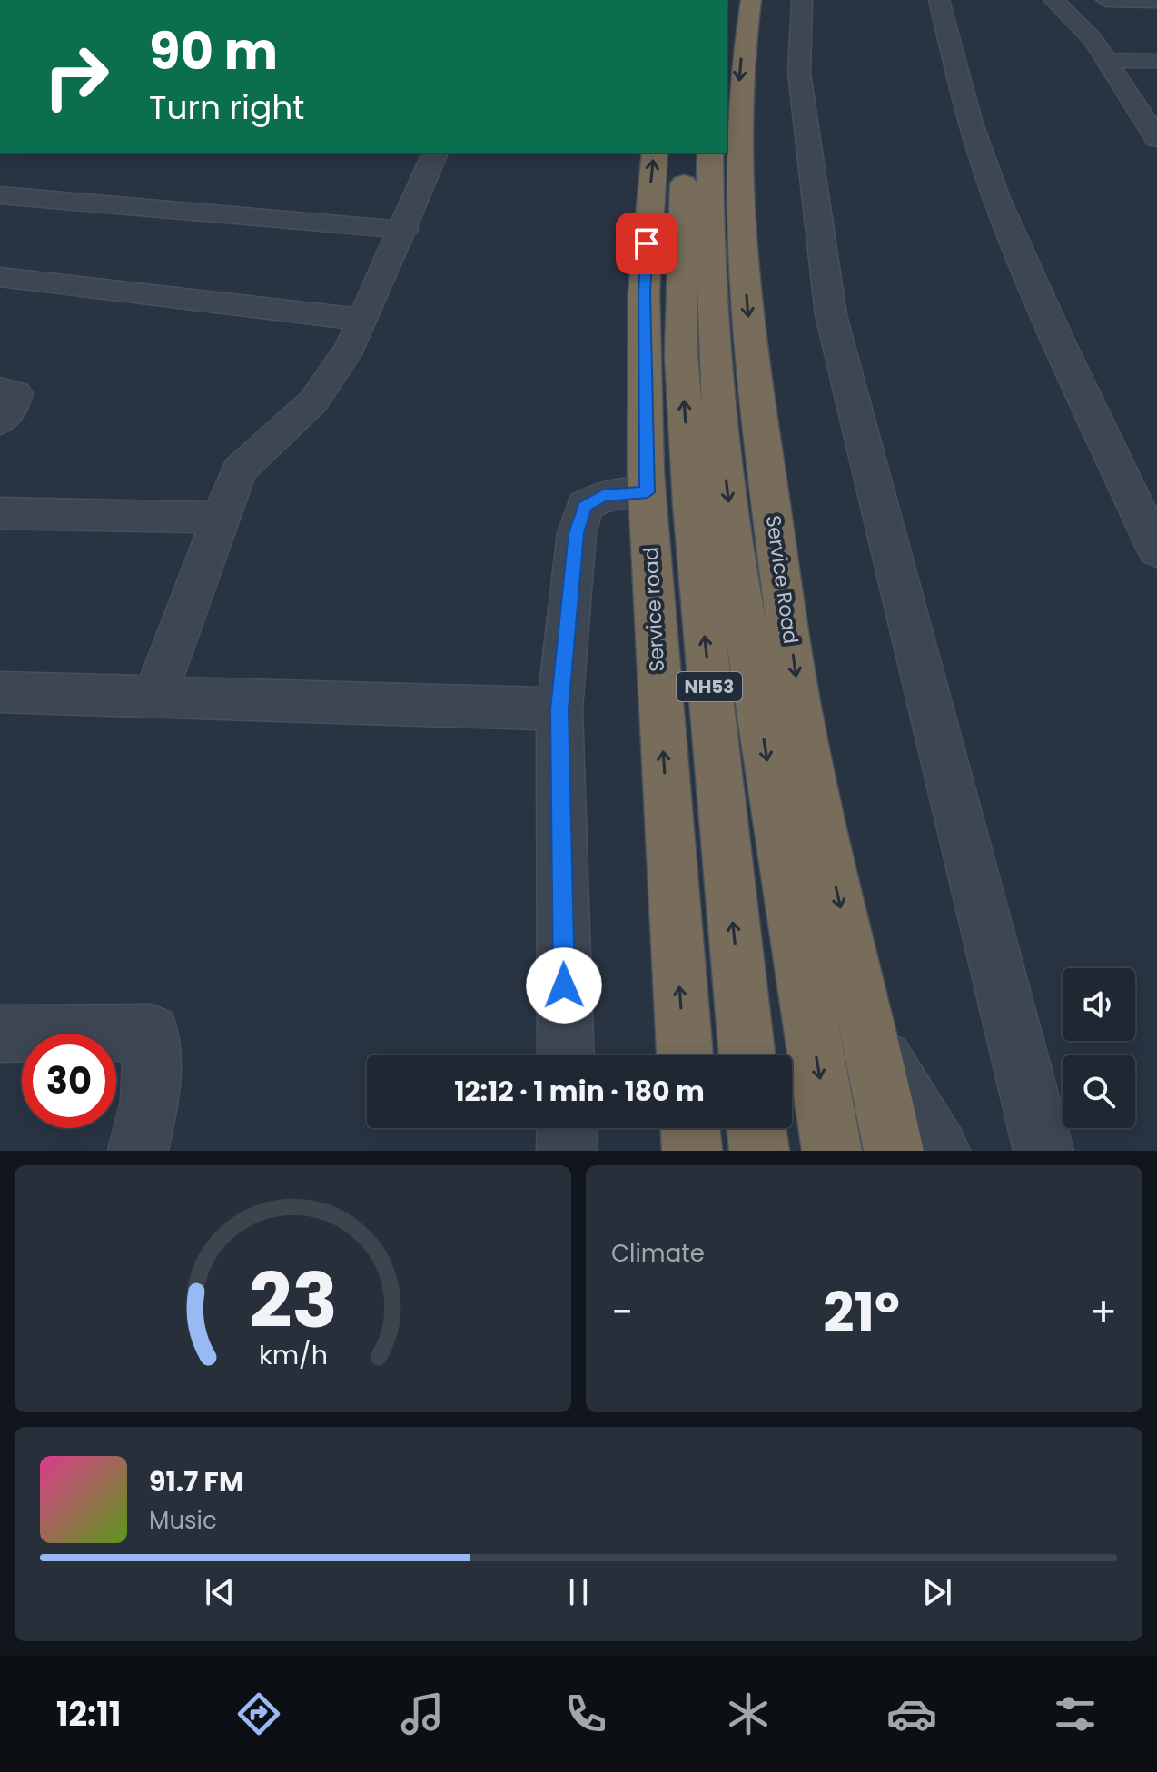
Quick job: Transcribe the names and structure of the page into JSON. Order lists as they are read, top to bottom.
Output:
{
  "streets": {
    "highway": ["Service Road", "Service road", "NH53"]
  },
  "page": {
    "turn": ["90 m", "Turn right"],
    "limit": "30",
    "trip": "12:12 · 1 min · 180 m",
    "tile": "Climate",
    "heat": ["−", "21°", "+"],
    "song": ["91.7 FM", "Music"],
    "tabs": "12:11",
    "gauge": ["23", "km/h"]
  }
}
